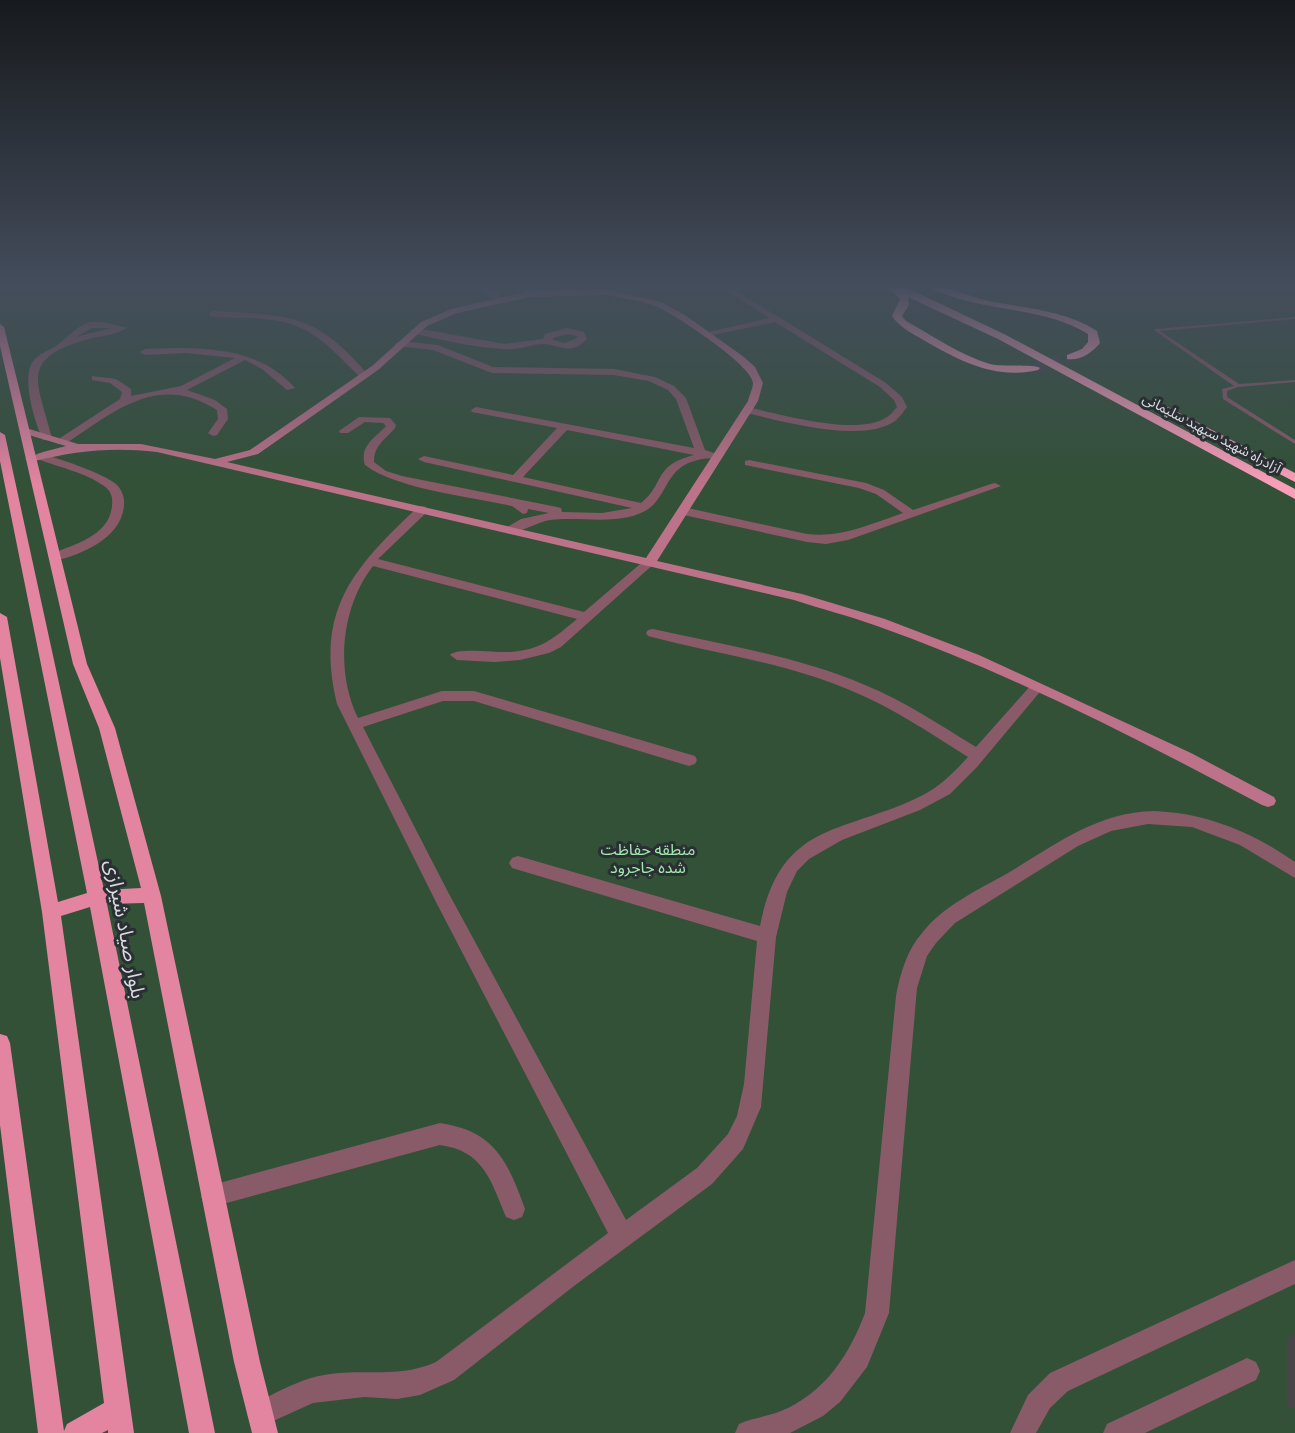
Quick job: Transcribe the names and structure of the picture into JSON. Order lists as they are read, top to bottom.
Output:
{
  "streets": {
    "highway": ["آزادراه شهید سپهبد سلیمانی"],
    "main road": ["بلوار صیاد شیرازی"]
  },
  "parks": ["منطقه حفاظت شده جاجرود"]
}
